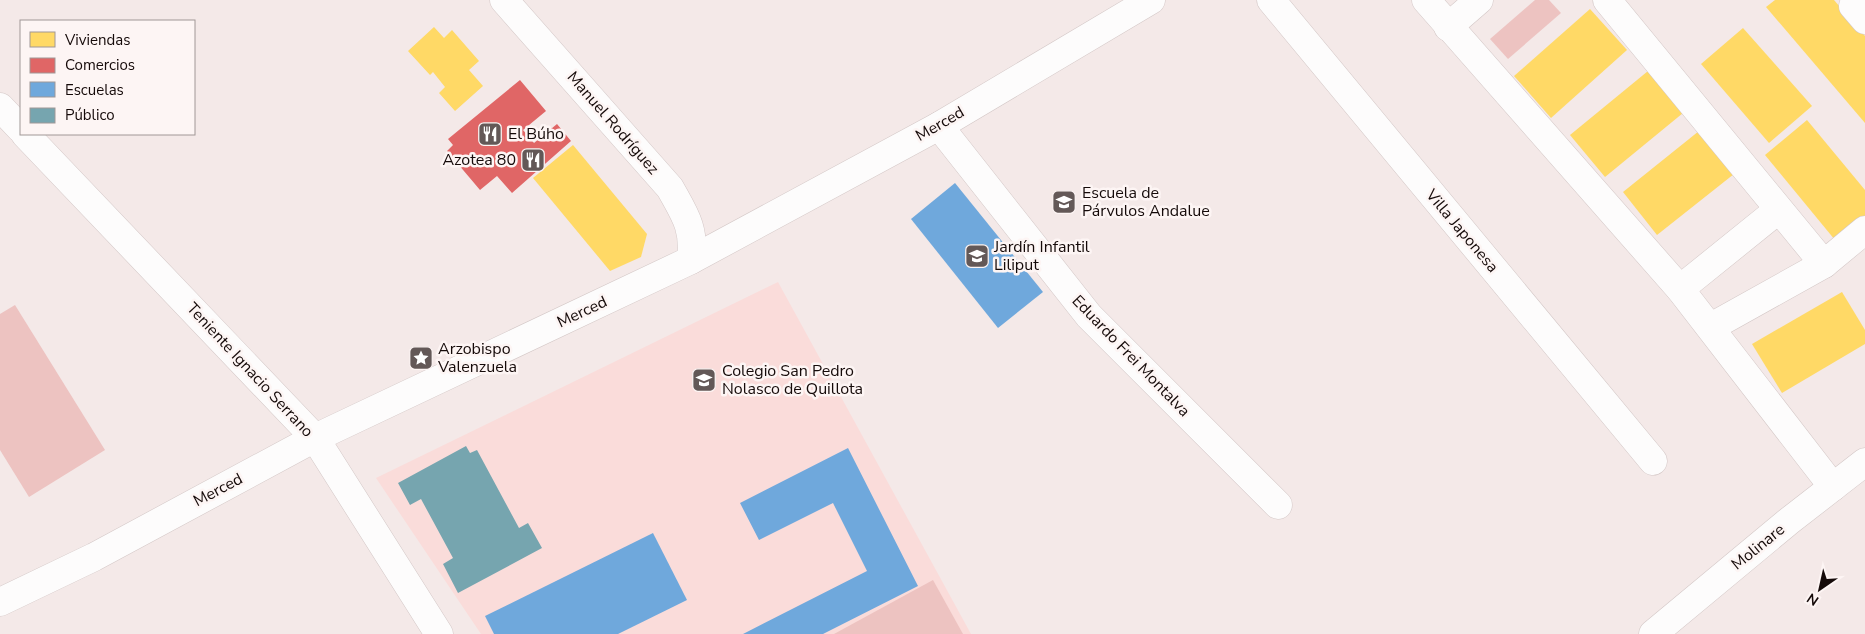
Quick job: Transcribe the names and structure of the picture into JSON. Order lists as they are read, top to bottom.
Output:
{
  "streets": {
    "street": [
      "Manuel Rodríguez",
      "Merced",
      "Villa Japonesa",
      "Eduardo Frei Montalva",
      "Teniente Ignacio Serrano",
      "Molinare"
    ]
  },
  "crossings": [
    ["Manuel Rodríguez", "Merced"],
    ["Merced", "Eduardo Frei Montalva"],
    ["Merced", "Teniente Ignacio Serrano"]
  ],
  "places": {
    "restaurant": ["El Búho", "Azotea 80"],
    "school or university": ["Escuela de Párvulos Andalue", "Jardín Infantil Liliput", "Colegio San Pedro Nolasco de Quillota"],
    "place": ["Arzobispo Valenzuela"]
  },
  "legend": [
    "Viviendas",
    "Comercios",
    "Escuelas",
    "Público"
  ],
  "north": "bottom left"
}
